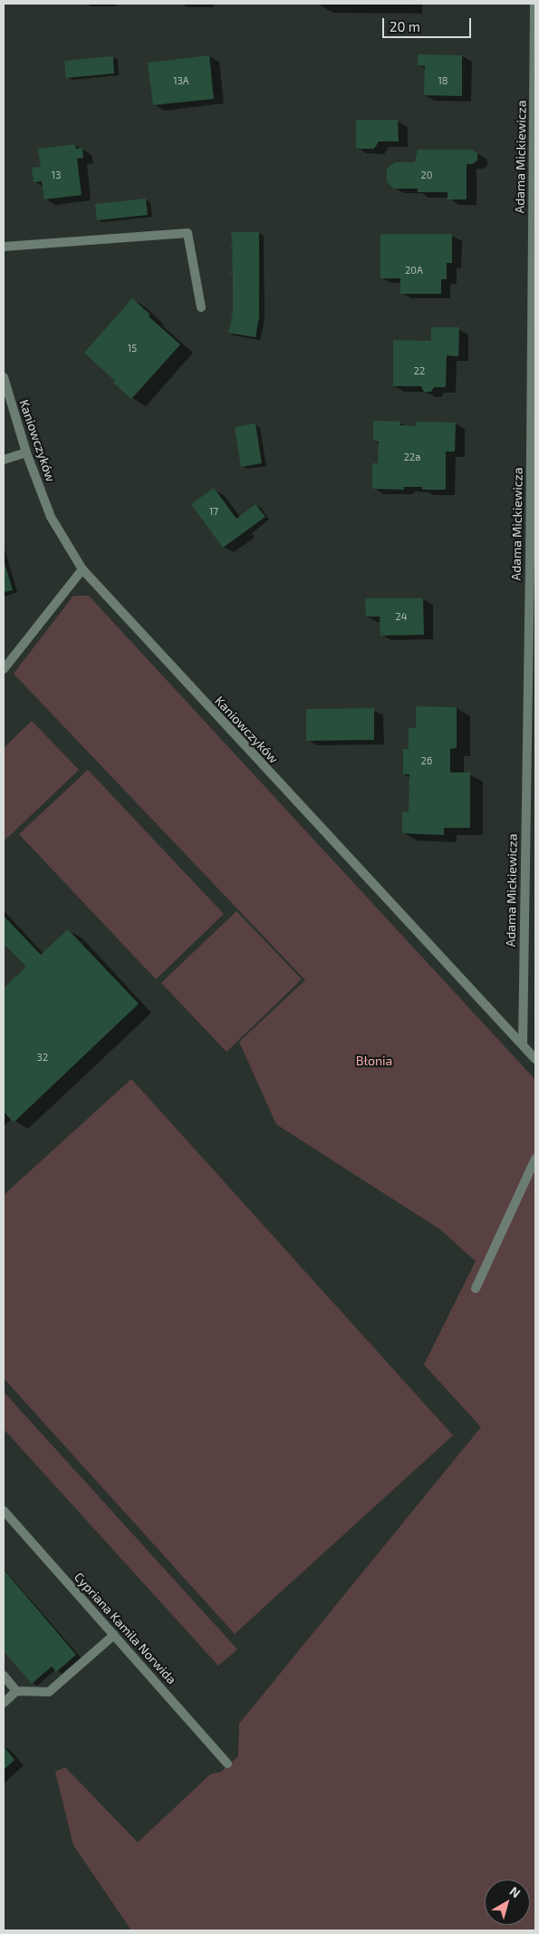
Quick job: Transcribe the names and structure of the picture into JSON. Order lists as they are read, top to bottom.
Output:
{
  "streets": {
    "street": ["Adama Mickiewicza", "Kaniowczyków", "Cypriana Kamila Norwida"]
  },
  "crossings": [
    ["Adama Mickiewicza", "Kaniowczyków"]
  ],
  "parks": ["Błonia"],
  "house_numbers": [
    "13A",
    "18",
    "13",
    "20",
    "20A",
    "15",
    "22",
    "22a",
    "17",
    "24",
    "26",
    "32"
  ],
  "scale_bar": "20 m",
  "north": "top right"
}
